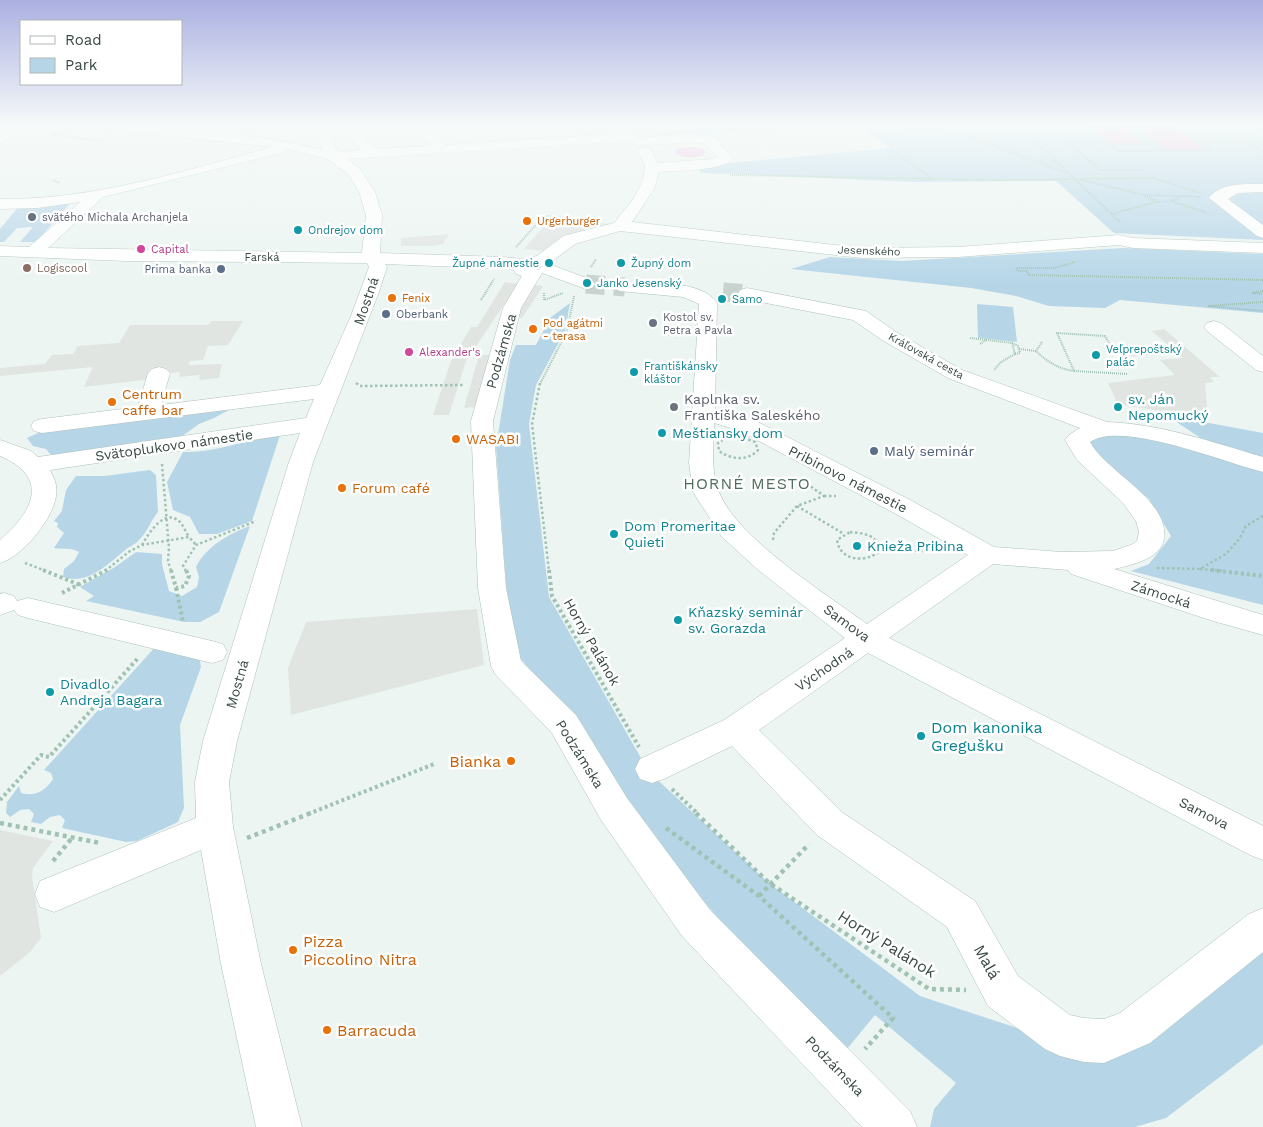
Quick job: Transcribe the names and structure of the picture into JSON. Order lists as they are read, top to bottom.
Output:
{
  "streets": {
    "street": [
      "Jesenského",
      "Farská",
      "Mostná",
      "Podzámska",
      "Kráľovská cesta",
      "Svätoplukovo námestie",
      "Pribinovo námestie",
      "Zámocká",
      "Samova",
      "Východná",
      "Malá"
    ],
    "path": ["Horný Palánok"]
  },
  "crossings": [
    ["Farská", "Mostná"],
    ["Farská", "Podzámska"],
    ["Mostná", "Svätoplukovo námestie"],
    ["Pribinovo námestie", "Samova"],
    ["Pribinovo námestie", "Východná"],
    ["Samova", "Východná"],
    ["Horný Palánok", "Východná"],
    ["Horný Palánok", "Malá"],
    ["Východná", "Malá"]
  ],
  "districts": ["HORNÉ MESTO"],
  "places": [
    "svätého Michala Archanjela",
    "Urgerburger",
    "Ondrejov dom",
    "Capital",
    "Župné námestie",
    "Župný dom",
    "Logiscool",
    "Prima banka",
    "Janko Jesenský",
    "Fenix",
    "Samo",
    "Oberbank",
    "Kostol sv. Petra a Pavla",
    "Pod agátmi - terasa",
    "Alexander's",
    "Veľprepoštský palác",
    "Františkánsky kláštor",
    "Centrum caffe bar",
    "Kaplnka sv. Františka Saleského",
    "sv. Ján Nepomucký",
    "Meštiansky dom",
    "WASABI",
    "Malý seminár",
    "Forum café",
    "Dom Promeritae Quieti",
    "Knieža Pribina",
    "Kňazský seminár sv. Gorazda",
    "Divadlo Andreja Bagara",
    "Dom kanonika Gregušku",
    "Bianka",
    "Pizza Piccolino Nitra",
    "Barracuda"
  ],
  "legend": ["Road", "Park"]
}
